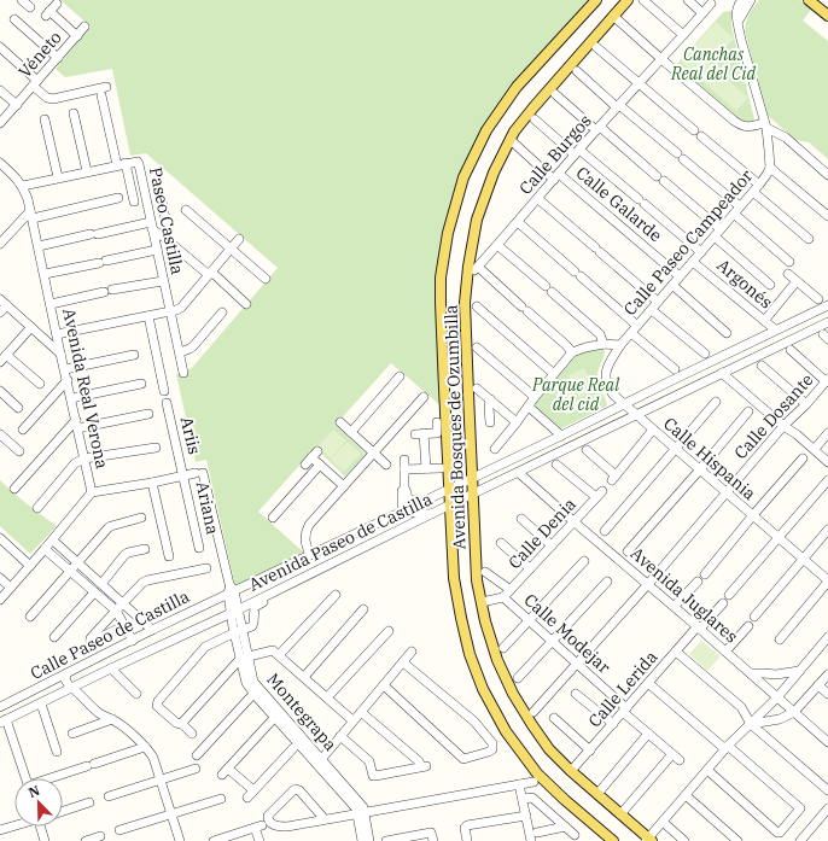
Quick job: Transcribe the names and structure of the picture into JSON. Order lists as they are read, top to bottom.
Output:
{
  "streets": {
    "main road": ["Avenida Bosques de Ozumbilla"],
    "street": [
      "Véneto",
      "Calle Burgos",
      "Calle Galarde",
      "Paseo Castilla",
      "Calle Paseo Campeador",
      "Argonés",
      "Avenida Real Verona",
      "Calle Dosante",
      "Ariis",
      "Calle Hispania",
      "Ariana",
      "Calle Denia",
      "Avenida Paseo de Castilla",
      "Avenida Juglares",
      "Calle Modejar",
      "Calle Paseo de Castilla",
      "Calle Lerida",
      "Montegrapa"
    ]
  },
  "crossings": [
    ["Calle Burgos", "Calle Galarde"],
    ["Calle Galarde", "Calle Paseo Campeador"],
    ["Calle Galarde", "Avenida Bosques de Ozumbilla"],
    ["Calle Paseo Campeador", "Argonés"],
    ["Calle Paseo Campeador", "Calle Hispania"],
    ["Argonés", "Avenida Paseo de Castilla"],
    ["Calle Dosante", "Calle Hispania"],
    ["Calle Dosante", "Avenida Juglares"],
    ["Calle Dosante", "Calle Modejar"],
    ["Avenida Bosques de Ozumbilla", "Avenida Paseo de Castilla"],
    ["Avenida Bosques de Ozumbilla", "Calle Modejar"],
    ["Avenida Bosques de Ozumbilla", "Calle Lerida"],
    ["Ariis", "Ariana"],
    ["Ariis", "Montegrapa"],
    ["Calle Hispania", "Avenida Paseo de Castilla"],
    ["Ariana", "Montegrapa"],
    ["Calle Denia", "Avenida Juglares"],
    ["Calle Denia", "Calle Modejar"],
    ["Avenida Paseo de Castilla", "Avenida Juglares"],
    ["Avenida Paseo de Castilla", "Calle Paseo de Castilla"],
    ["Avenida Paseo de Castilla", "Montegrapa"],
    ["Avenida Juglares", "Calle Lerida"],
    ["Calle Modejar", "Calle Lerida"],
    ["Calle Paseo de Castilla", "Montegrapa"]
  ],
  "parks": ["Canchas Real del Cid", "Parque Real del cid"],
  "north": "top left"
}
